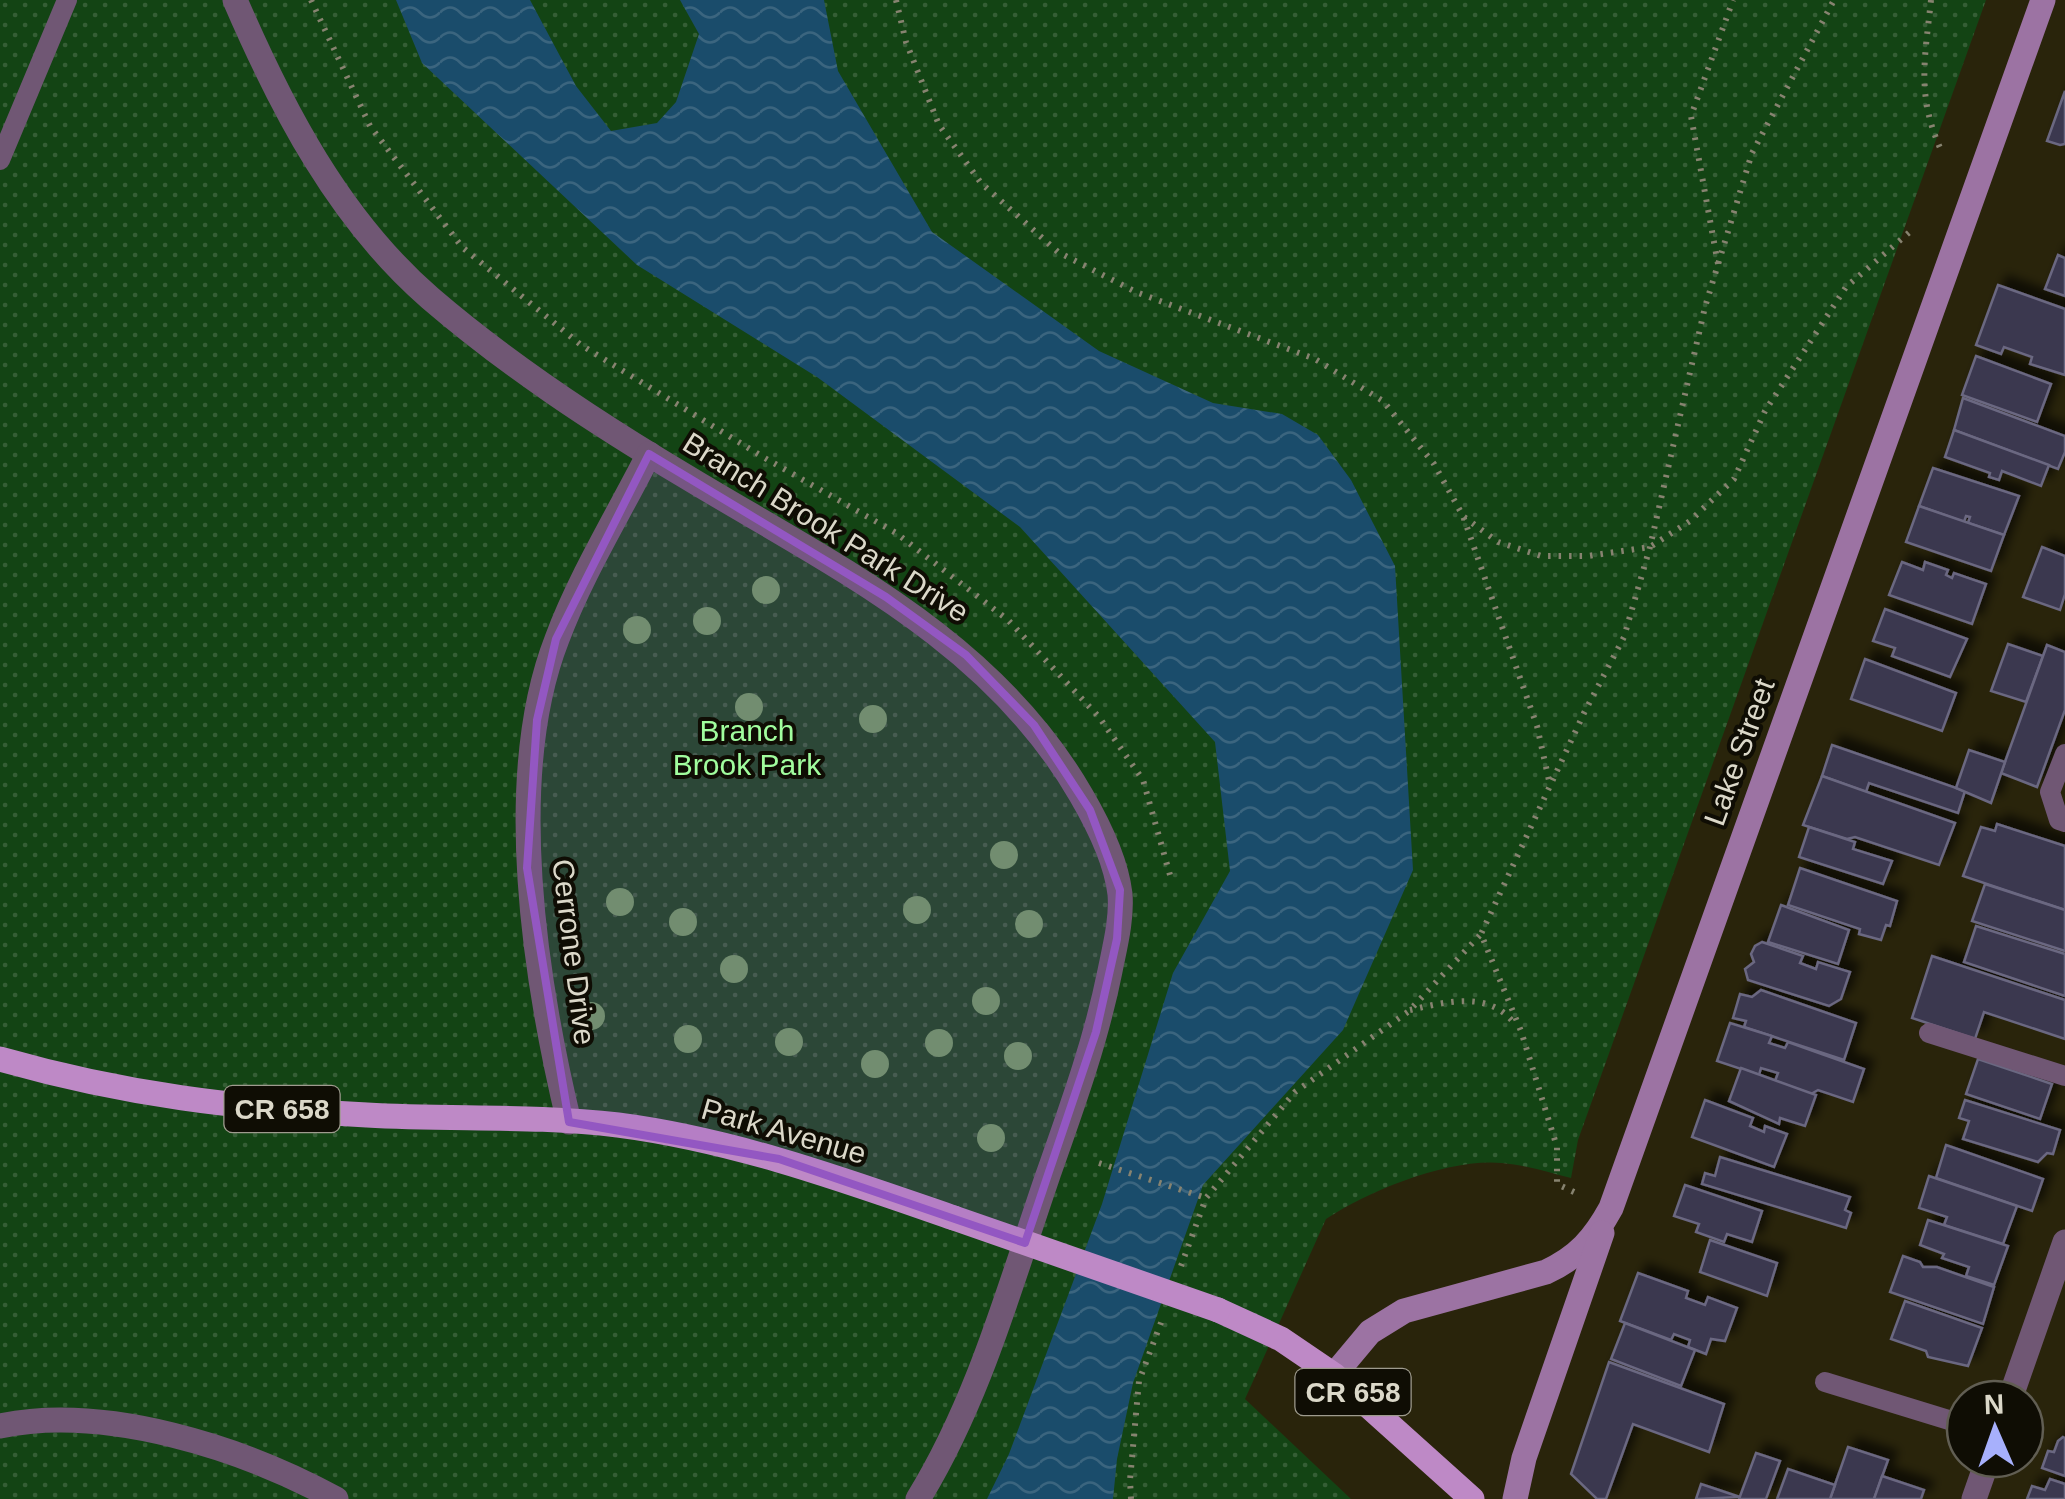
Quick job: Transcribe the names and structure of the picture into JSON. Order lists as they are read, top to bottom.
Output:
{
  "streets": {
    "main road": ["CR 658", "Park Avenue"],
    "street": ["Branch Brook Park Drive", "Lake Street", "Cerrone Drive"]
  },
  "crossings": [
    ["Branch Brook Park Drive", "Cerrone Drive"],
    ["Lake Street", "Park Avenue"],
    ["Cerrone Drive", "Park Avenue"]
  ],
  "parks": ["Branch Brook Park"],
  "north": "top"
}
